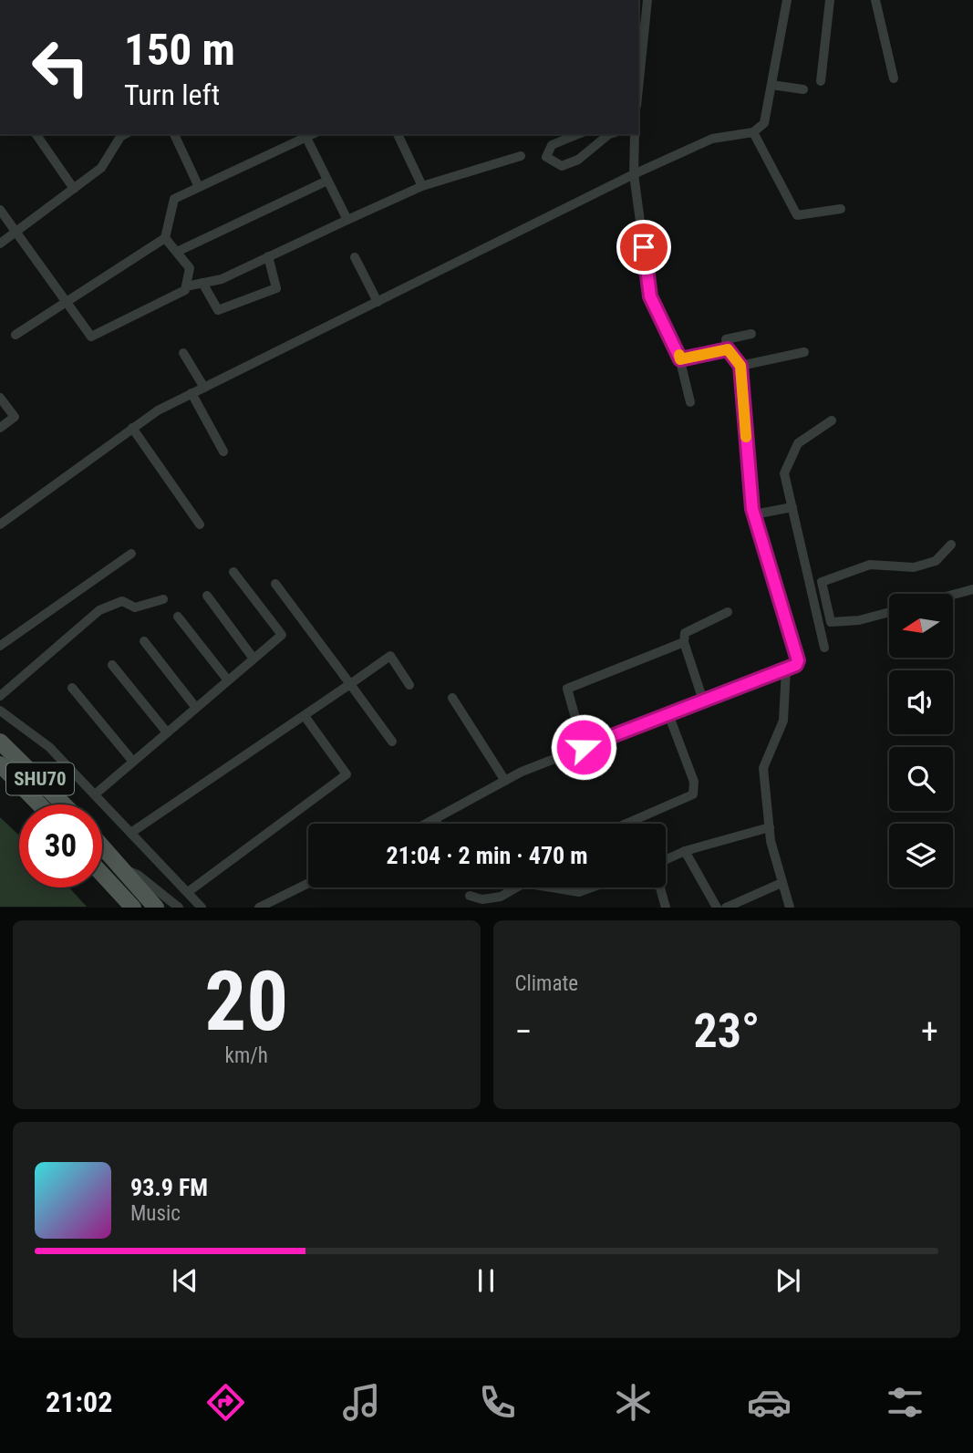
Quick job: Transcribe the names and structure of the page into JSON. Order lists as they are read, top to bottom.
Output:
{
  "streets": {
    "main road": ["SHU70"]
  },
  "north": "left",
  "page": {
    "turn": ["150 m", "Turn left"],
    "limit": "30",
    "trip": "21:04 · 2 min · 470 m",
    "tile": [
      ["20", "km/h"],
      "Climate"
    ],
    "heat": ["−", "23°", "+"],
    "song": ["93.9 FM", "Music"],
    "tabs": "21:02"
  }
}
